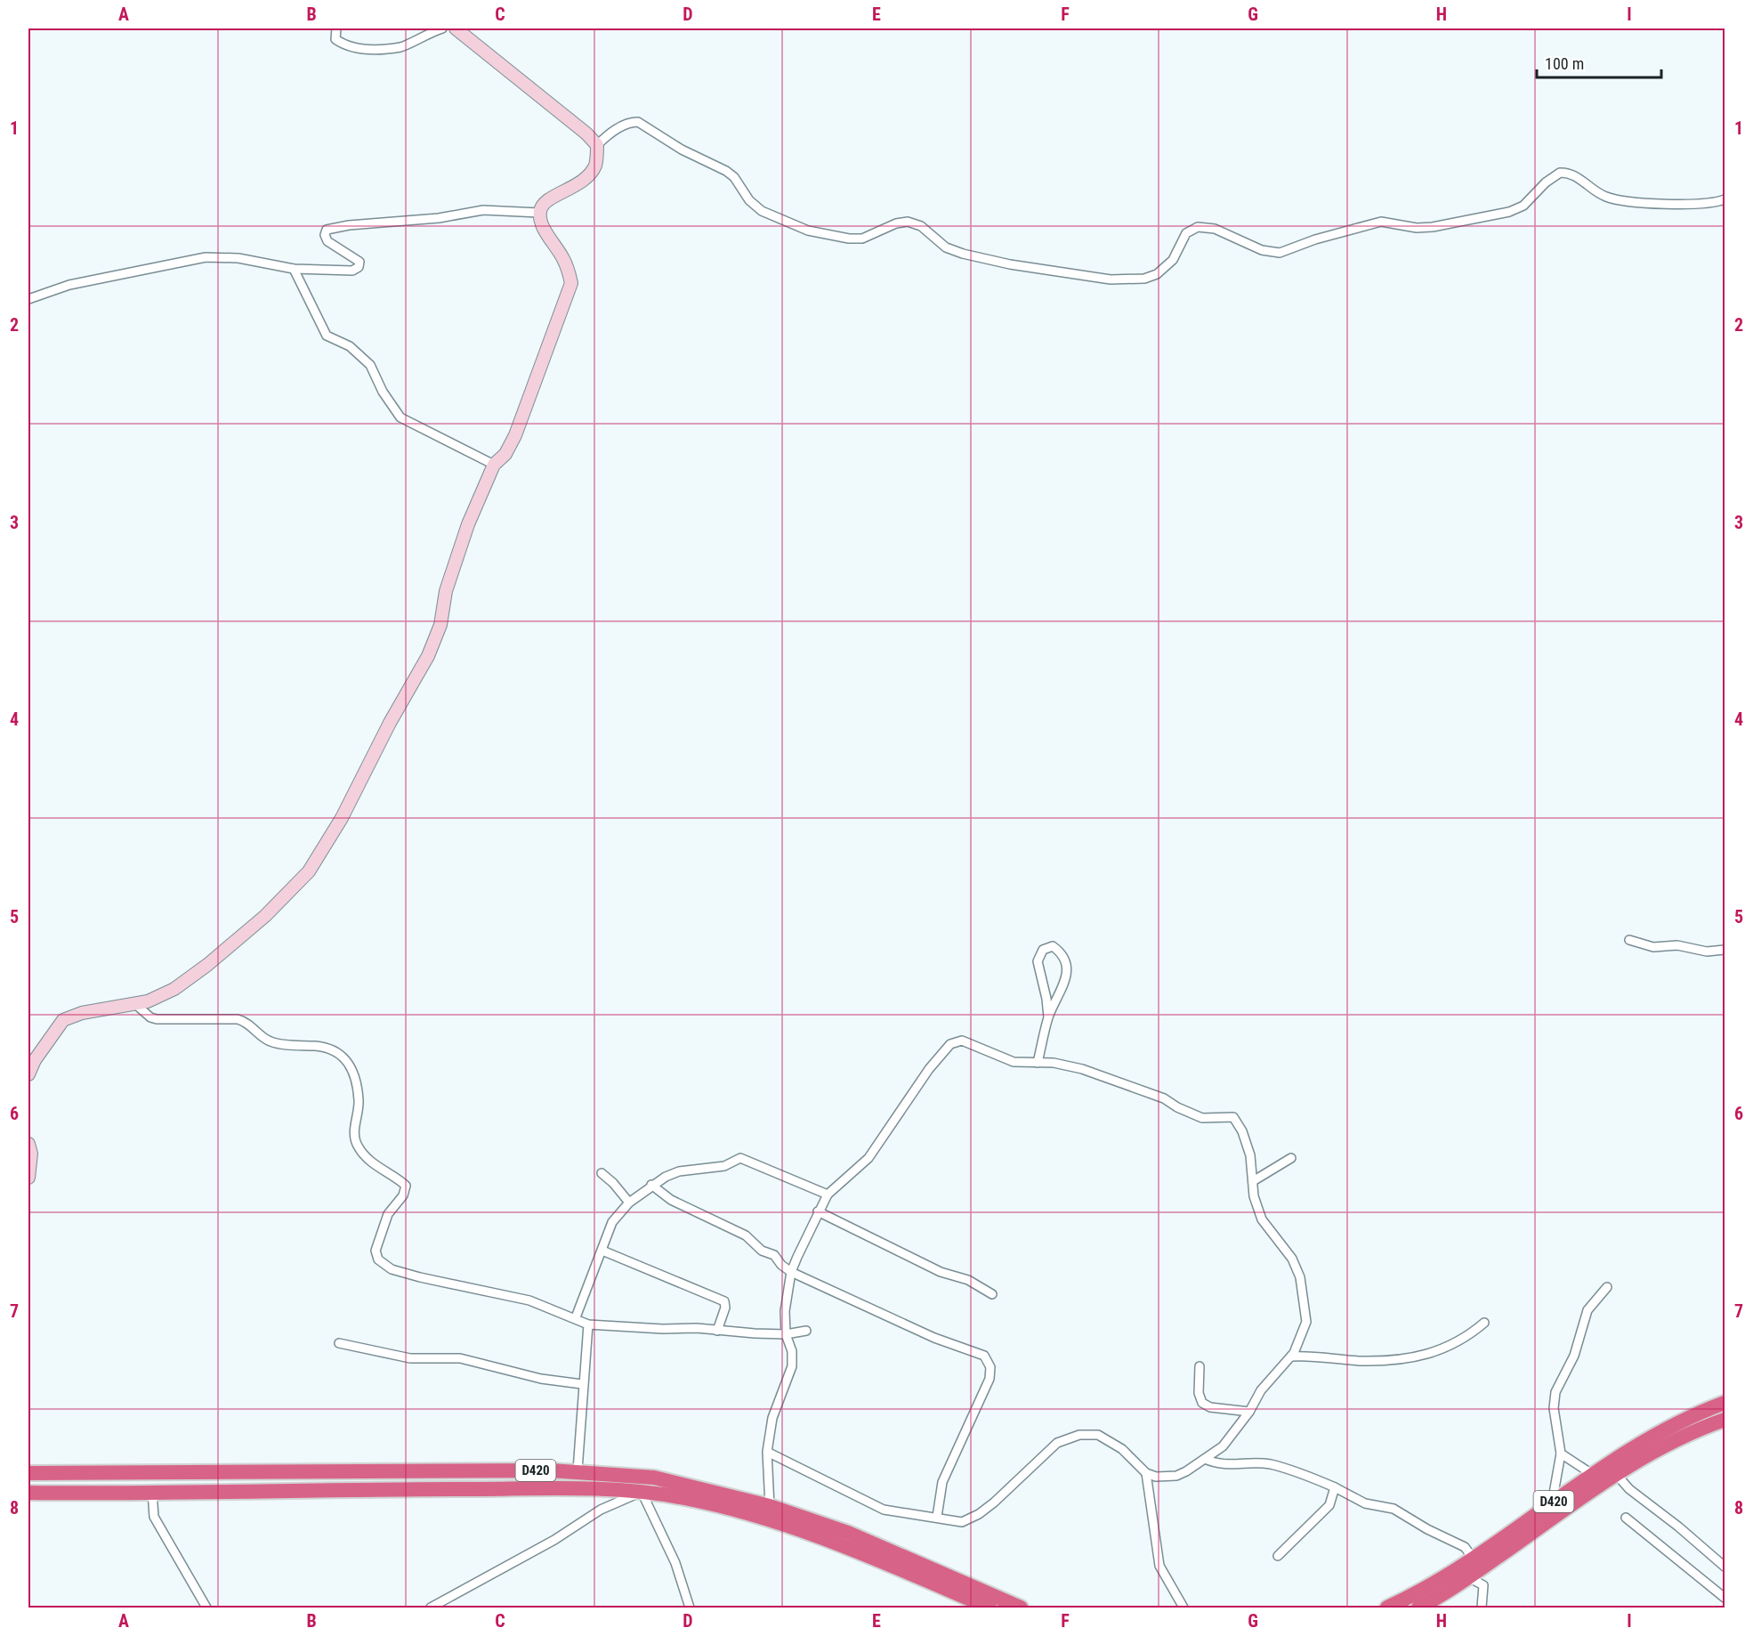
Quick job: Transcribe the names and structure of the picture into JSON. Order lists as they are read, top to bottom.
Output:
{
  "streets": {
    "highway": ["D420"]
  },
  "scale_bar": "100 m",
  "grid": {
    "columns": [
      "A",
      "B",
      "C",
      "D",
      "E",
      "F",
      "G",
      "H",
      "I"
    ],
    "rows": [
      "1",
      "2",
      "3",
      "4",
      "5",
      "6",
      "7",
      "8"
    ]
  }
}
